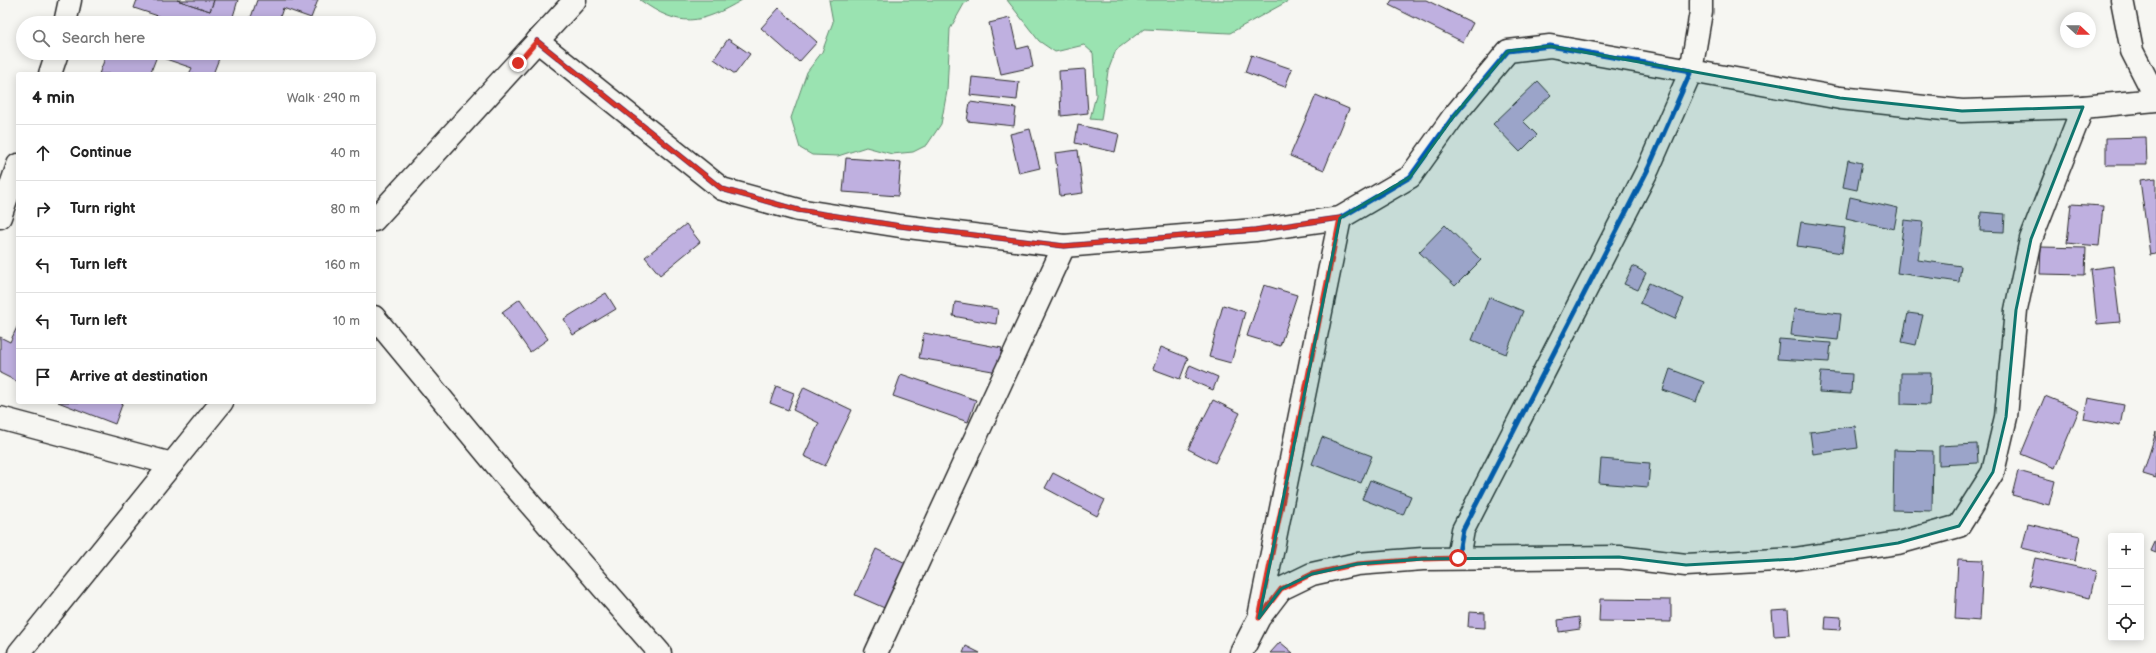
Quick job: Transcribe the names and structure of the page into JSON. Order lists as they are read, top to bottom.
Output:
{
  "north": "right",
  "page": {
    "search": "Search here",
    "heading": ["4 min", "Walk · 290 m"],
    "list": [
      ["Continue", "40 m"],
      ["Turn right", "80 m"],
      ["Turn left", "160 m"],
      ["Turn left", "10 m"],
      "Arrive at destination"
    ],
    "map_buttons": ["+", "−"]
  }
}
